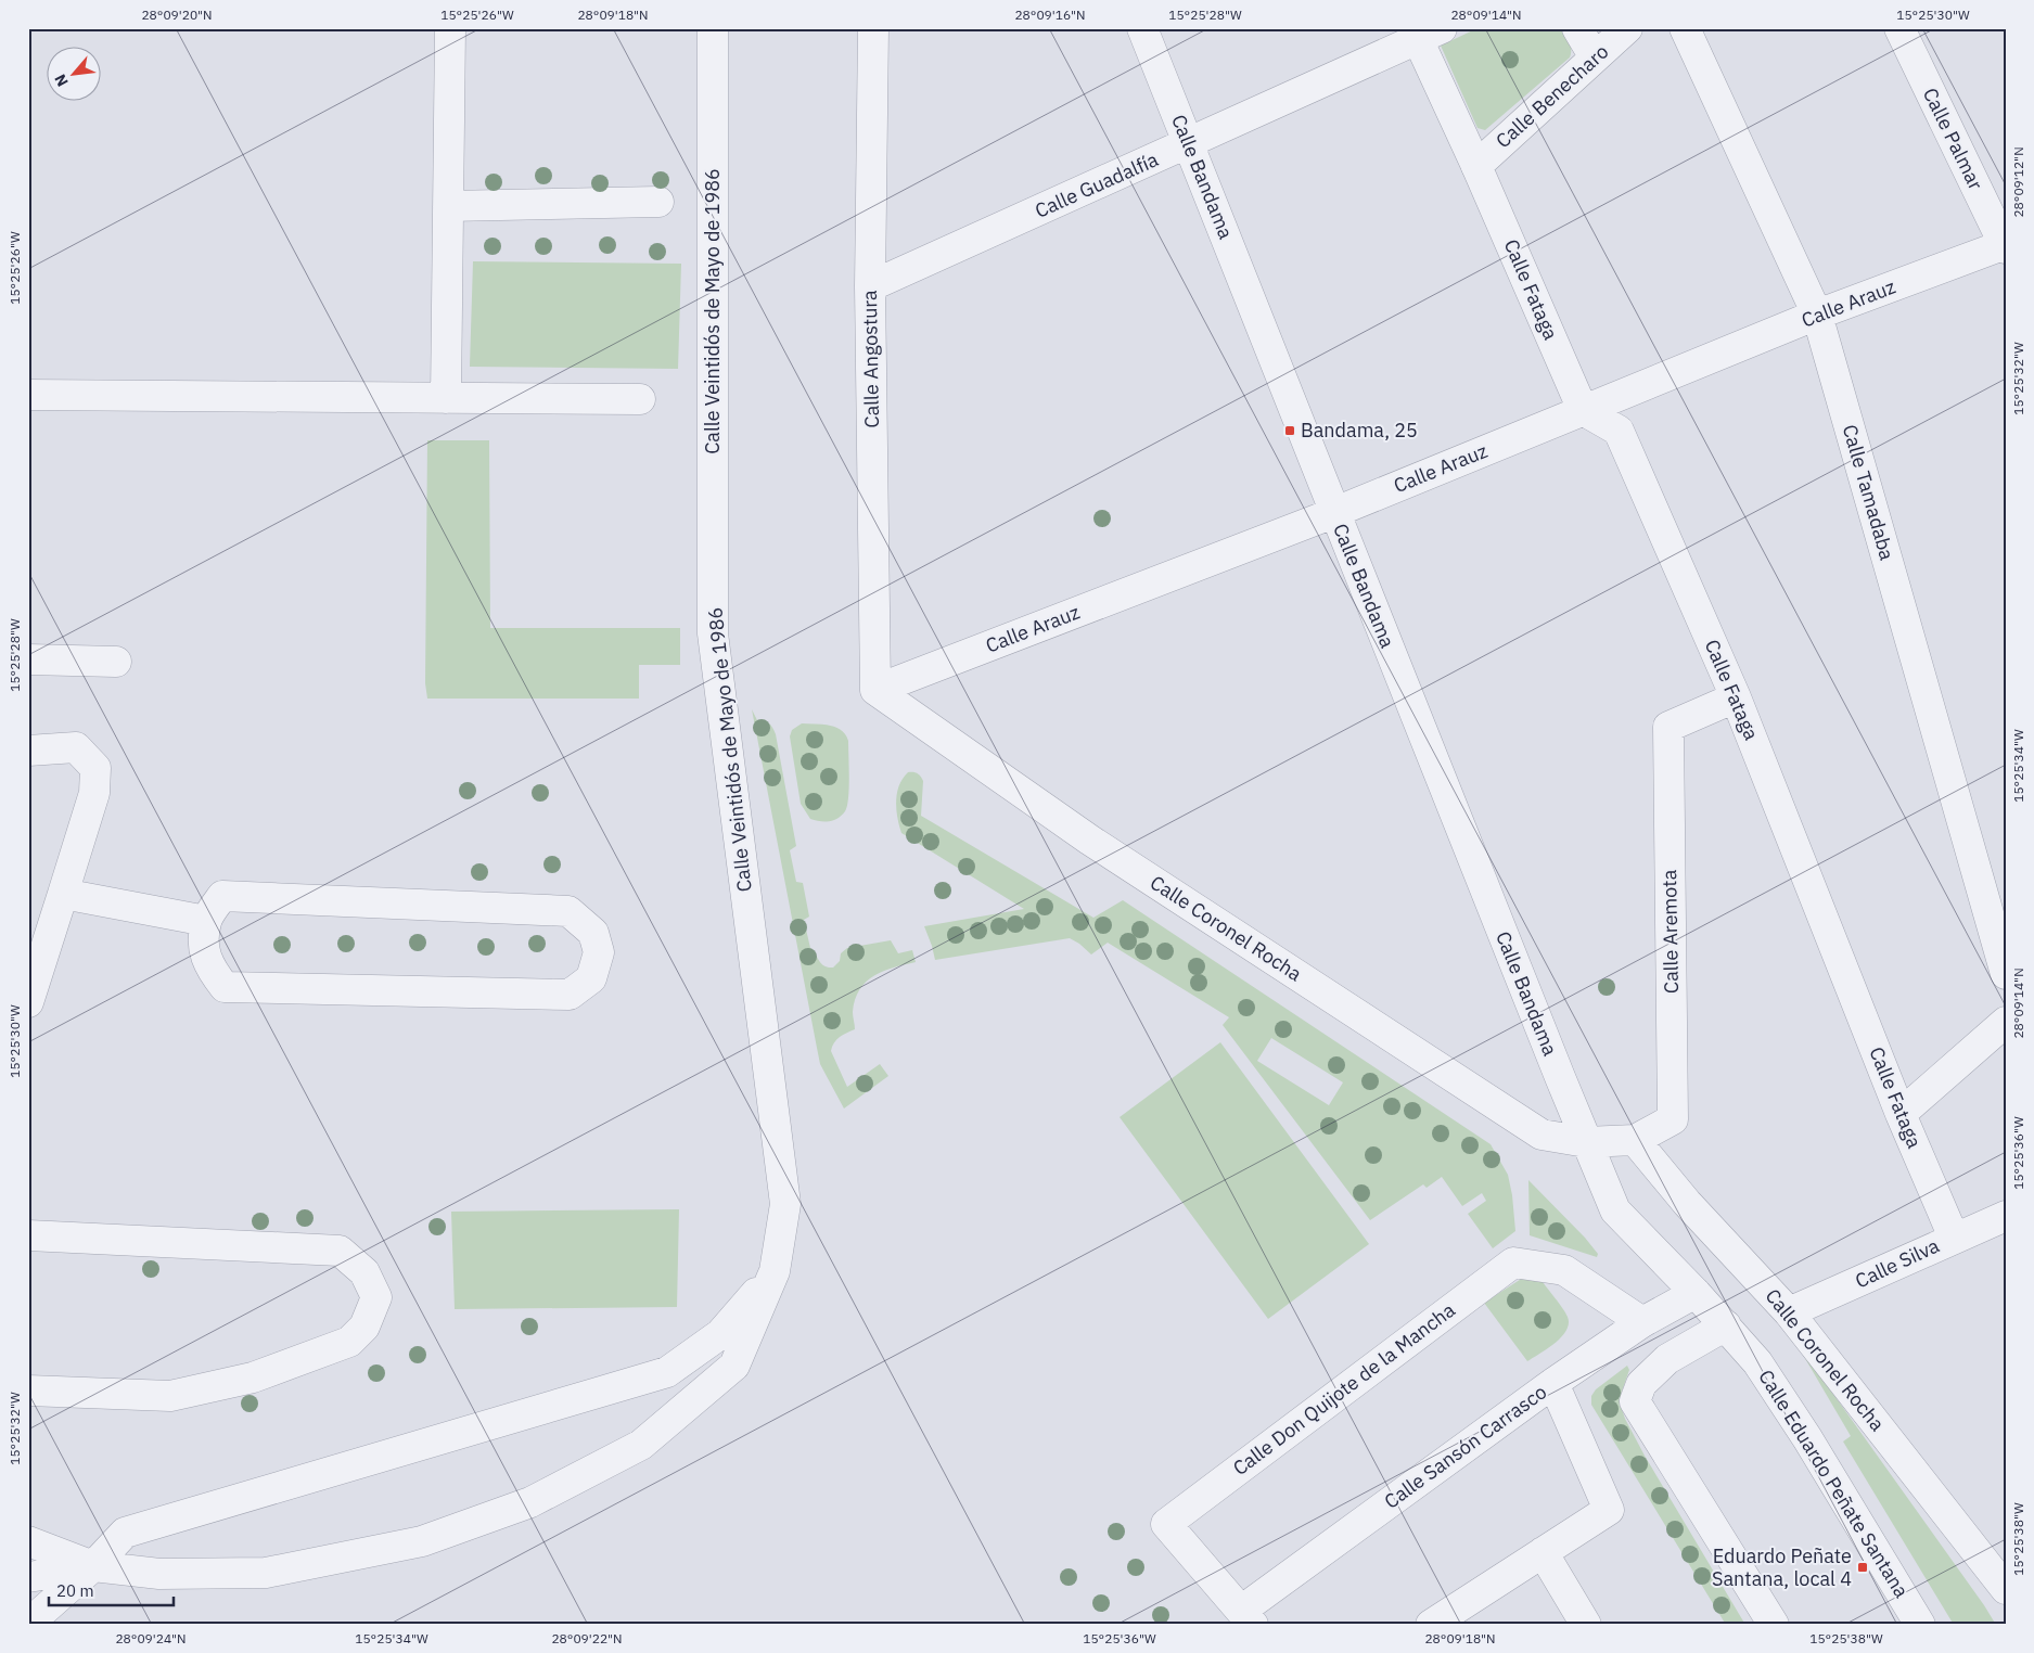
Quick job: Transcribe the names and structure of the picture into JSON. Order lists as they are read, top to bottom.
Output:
{
  "streets": {
    "street": [
      "Calle Benecharo",
      "Calle Palmar",
      "Calle Bandama",
      "Calle Guadalfía",
      "Calle Fataga",
      "Calle Arauz",
      "Calle Veintidós de Mayo de 1986",
      "Calle Angostura",
      "Calle Tamadaba",
      "Calle Coronel Rocha",
      "Calle Aremota",
      "Calle Silva",
      "Calle Don Quijote de la Mancha",
      "Calle Sansón Carrasco",
      "Calle Eduardo Peñate Santana"
    ]
  },
  "crossings": [
    ["Calle Benecharo", "Calle Fataga"],
    ["Calle Palmar", "Calle Arauz"],
    ["Calle Bandama", "Calle Guadalfía"],
    ["Calle Bandama", "Calle Arauz"],
    ["Calle Bandama", "Calle Coronel Rocha"],
    ["Calle Bandama", "Calle Aremota"],
    ["Calle Bandama", "Calle Eduardo Peñate Santana"],
    ["Calle Guadalfía", "Calle Fataga"],
    ["Calle Guadalfía", "Calle Angostura"],
    ["Calle Fataga", "Calle Arauz"],
    ["Calle Fataga", "Calle Aremota"],
    ["Calle Fataga", "Calle Silva"],
    ["Calle Arauz", "Calle Angostura"],
    ["Calle Arauz", "Calle Tamadaba"],
    ["Calle Arauz", "Calle Coronel Rocha"],
    ["Calle Angostura", "Calle Coronel Rocha"],
    ["Calle Coronel Rocha", "Calle Aremota"],
    ["Calle Coronel Rocha", "Calle Silva"],
    ["Calle Coronel Rocha", "Calle Eduardo Peñate Santana"],
    ["Calle Aremota", "Calle Eduardo Peñate Santana"],
    ["Calle Don Quijote de la Mancha", "Calle Sansón Carrasco"],
    ["Calle Sansón Carrasco", "Calle Eduardo Peñate Santana"]
  ],
  "places": {
    "transit": ["Bandama, 25", "Eduardo Peñate Santana, local 4"]
  },
  "scale_bar": "20 m",
  "north": "bottom left",
  "coordinates": [
    "28°09'20\"N",
    "15°25'26\"W",
    "28°09'18\"N",
    "28°09'16\"N",
    "15°25'28\"W",
    "28°09'14\"N",
    "15°25'30\"W",
    "28°09'12\"N",
    "15°25'32\"W",
    "15°25'34\"W",
    "15°25'36\"W",
    "15°25'38\"W",
    "28°09'24\"N",
    "28°09'22\"N"
  ]
}
